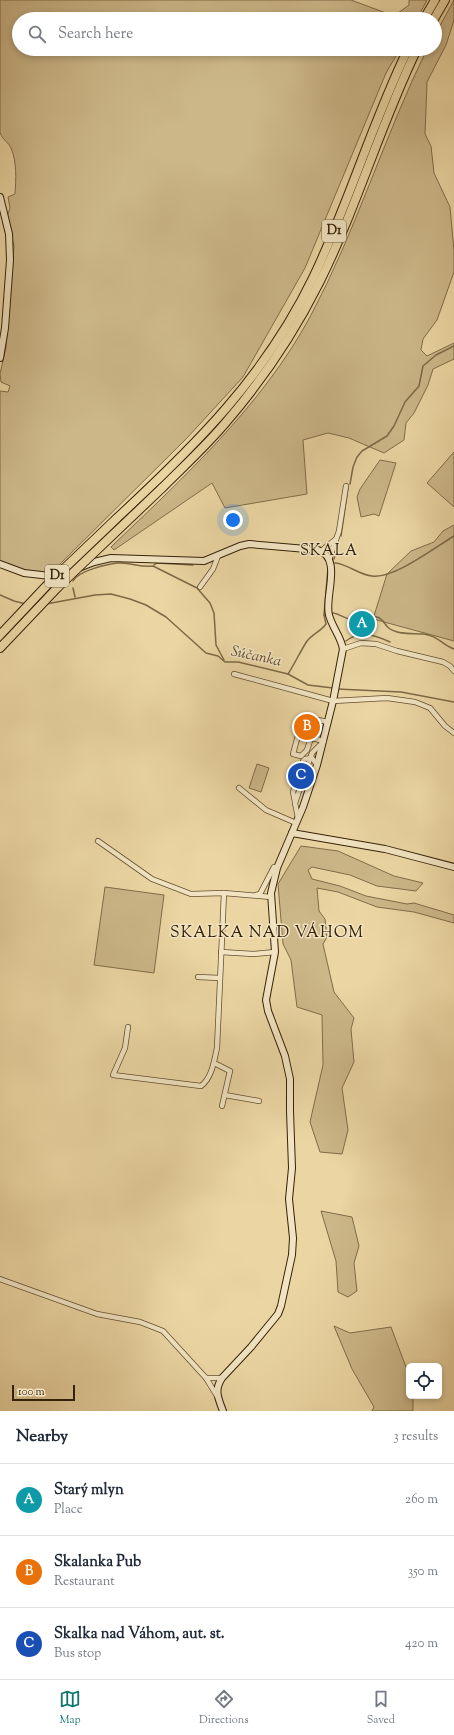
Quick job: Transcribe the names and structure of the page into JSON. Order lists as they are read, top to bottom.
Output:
{
  "streets": {
    "highway": ["D1"]
  },
  "districts": ["SKALA", "SKALKA NAD VÁHOM"],
  "water": ["Súčanka"],
  "scale_bar": "100 m",
  "page": {
    "search": "Search here",
    "pins": ["A", "B", "C"],
    "scale": "100 m",
    "heading": ["Nearby", "3 results"],
    "list": [
      {
        "mark": "A",
        "name": "Starý mlyn",
        "note": "Place",
        "value": "260 m"
      },
      {
        "mark": "B",
        "name": "Skalanka Pub",
        "note": "Restaurant",
        "value": "350 m"
      },
      {
        "mark": "C",
        "name": "Skalka nad Váhom, aut. st.",
        "note": "Bus stop",
        "value": "420 m"
      }
    ],
    "nav": ["Map", "Directions", "Saved"]
  }
}
